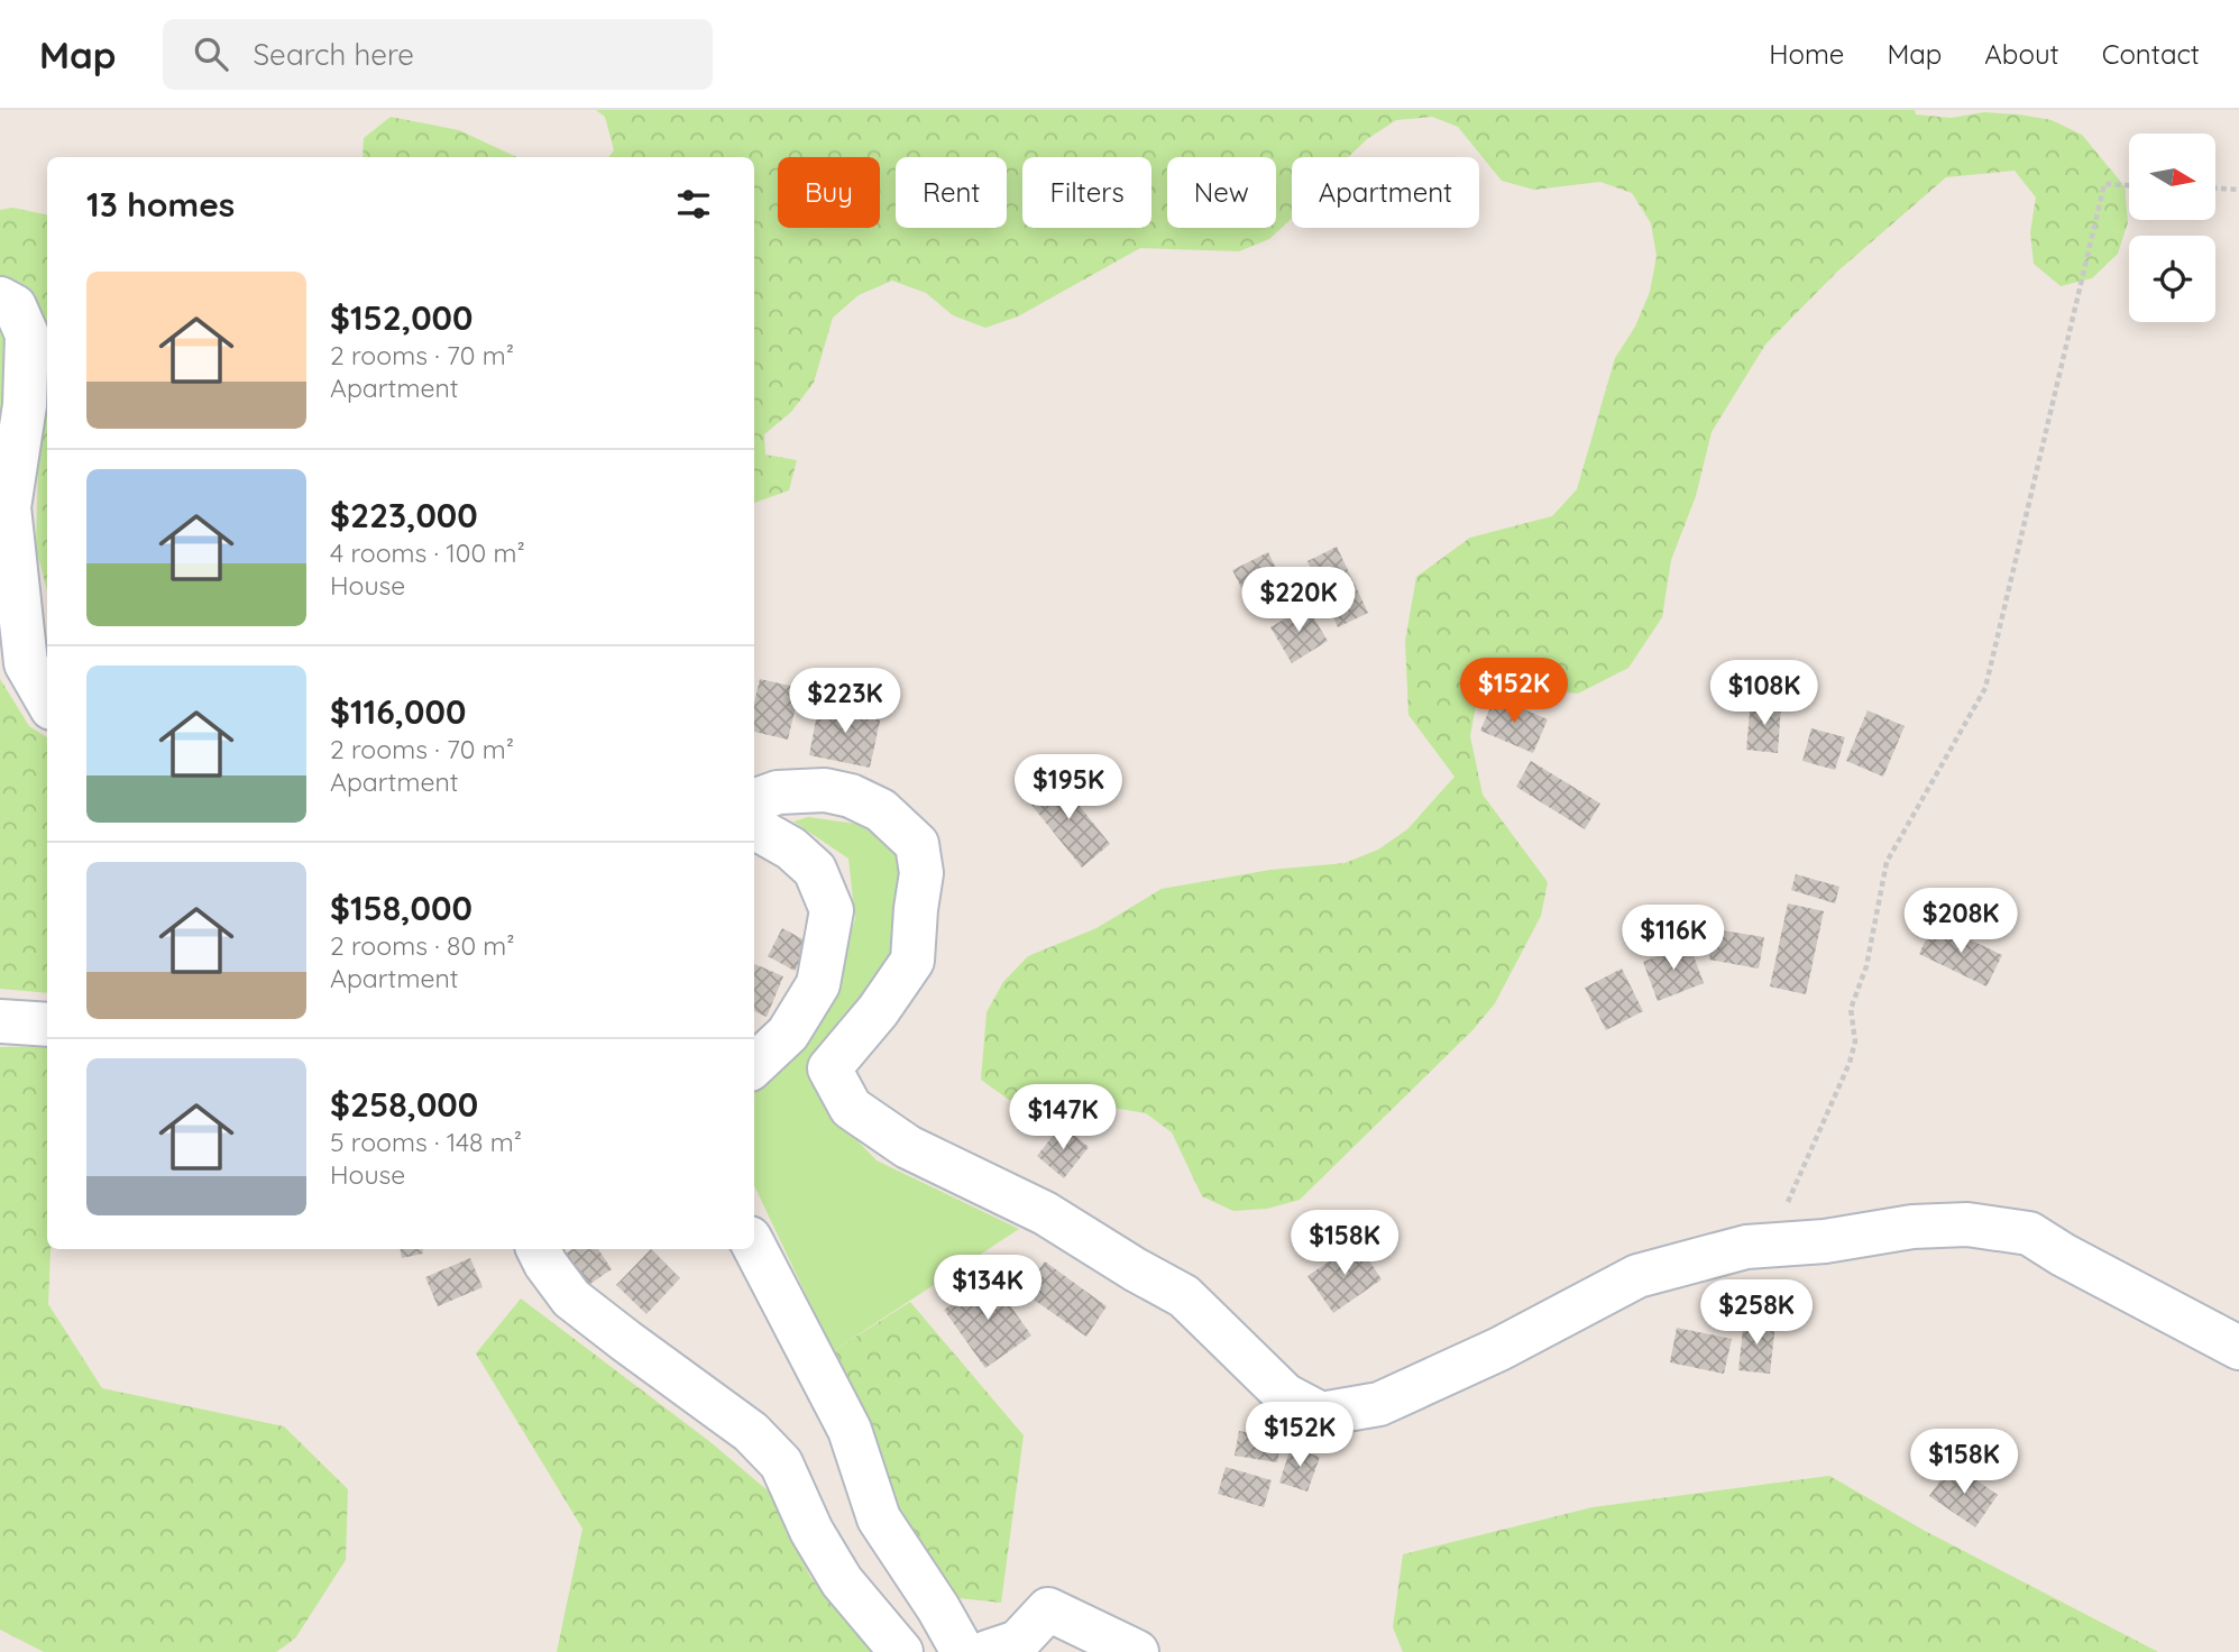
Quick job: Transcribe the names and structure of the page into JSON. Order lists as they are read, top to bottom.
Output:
{
  "north": "right",
  "page": {
    "header": "Map",
    "search": "Search here",
    "nav": [
      "Home",
      "Map",
      "About",
      "Contact"
    ],
    "chip": [
      "Buy",
      "Rent",
      "Filters",
      "New",
      "Apartment"
    ],
    "heading": "13 homes",
    "list": [
      {
        "name": "$152,000",
        "note": "2 rooms · 70 m² · Apartment"
      },
      {
        "name": "$223,000",
        "note": "4 rooms · 100 m² · House"
      },
      {
        "name": "$116,000",
        "note": "2 rooms · 70 m² · Apartment"
      },
      {
        "name": "$158,000",
        "note": "2 rooms · 80 m² · Apartment"
      },
      {
        "name": "$258,000",
        "note": "5 rooms · 148 m² · House"
      }
    ],
    "price": [
      "$220K",
      "$152K",
      "$108K",
      "$223K",
      "$195K",
      "$208K",
      "$116K",
      "$147K",
      "$158K",
      "$134K",
      "$258K",
      "$152K",
      "$158K"
    ]
  }
}
